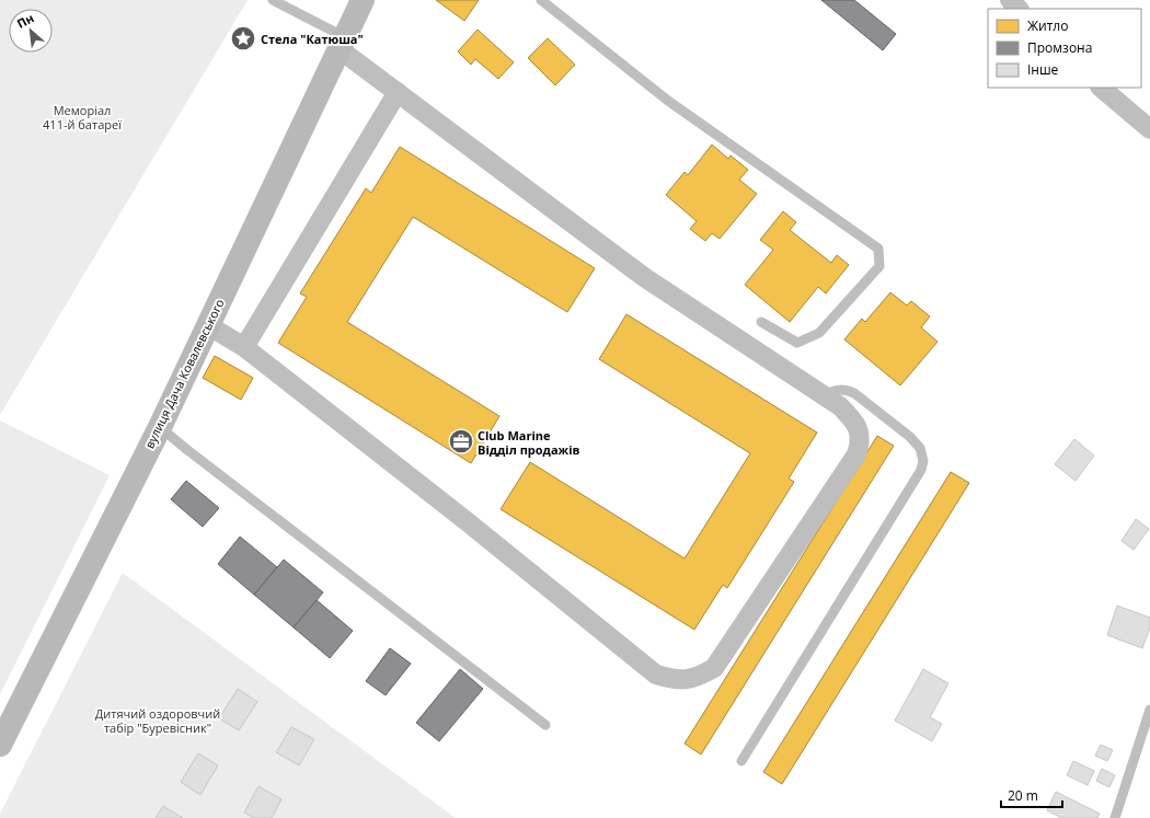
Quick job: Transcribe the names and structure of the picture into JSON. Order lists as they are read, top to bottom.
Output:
{
  "streets": {
    "street": ["вулиця Дача Ковалевського"]
  },
  "parks": ["Меморіал 411-й батареї", "Дитячий оздоровчий табір \"Буревісник\""],
  "places": {
    "place": ["Стела \"Катюша\""],
    "office": ["Club Marine Відділ продажів"]
  },
  "legend": ["Житло", "Промзона", "Інше"],
  "scale_bar": "20 m",
  "north": "top left"
}
